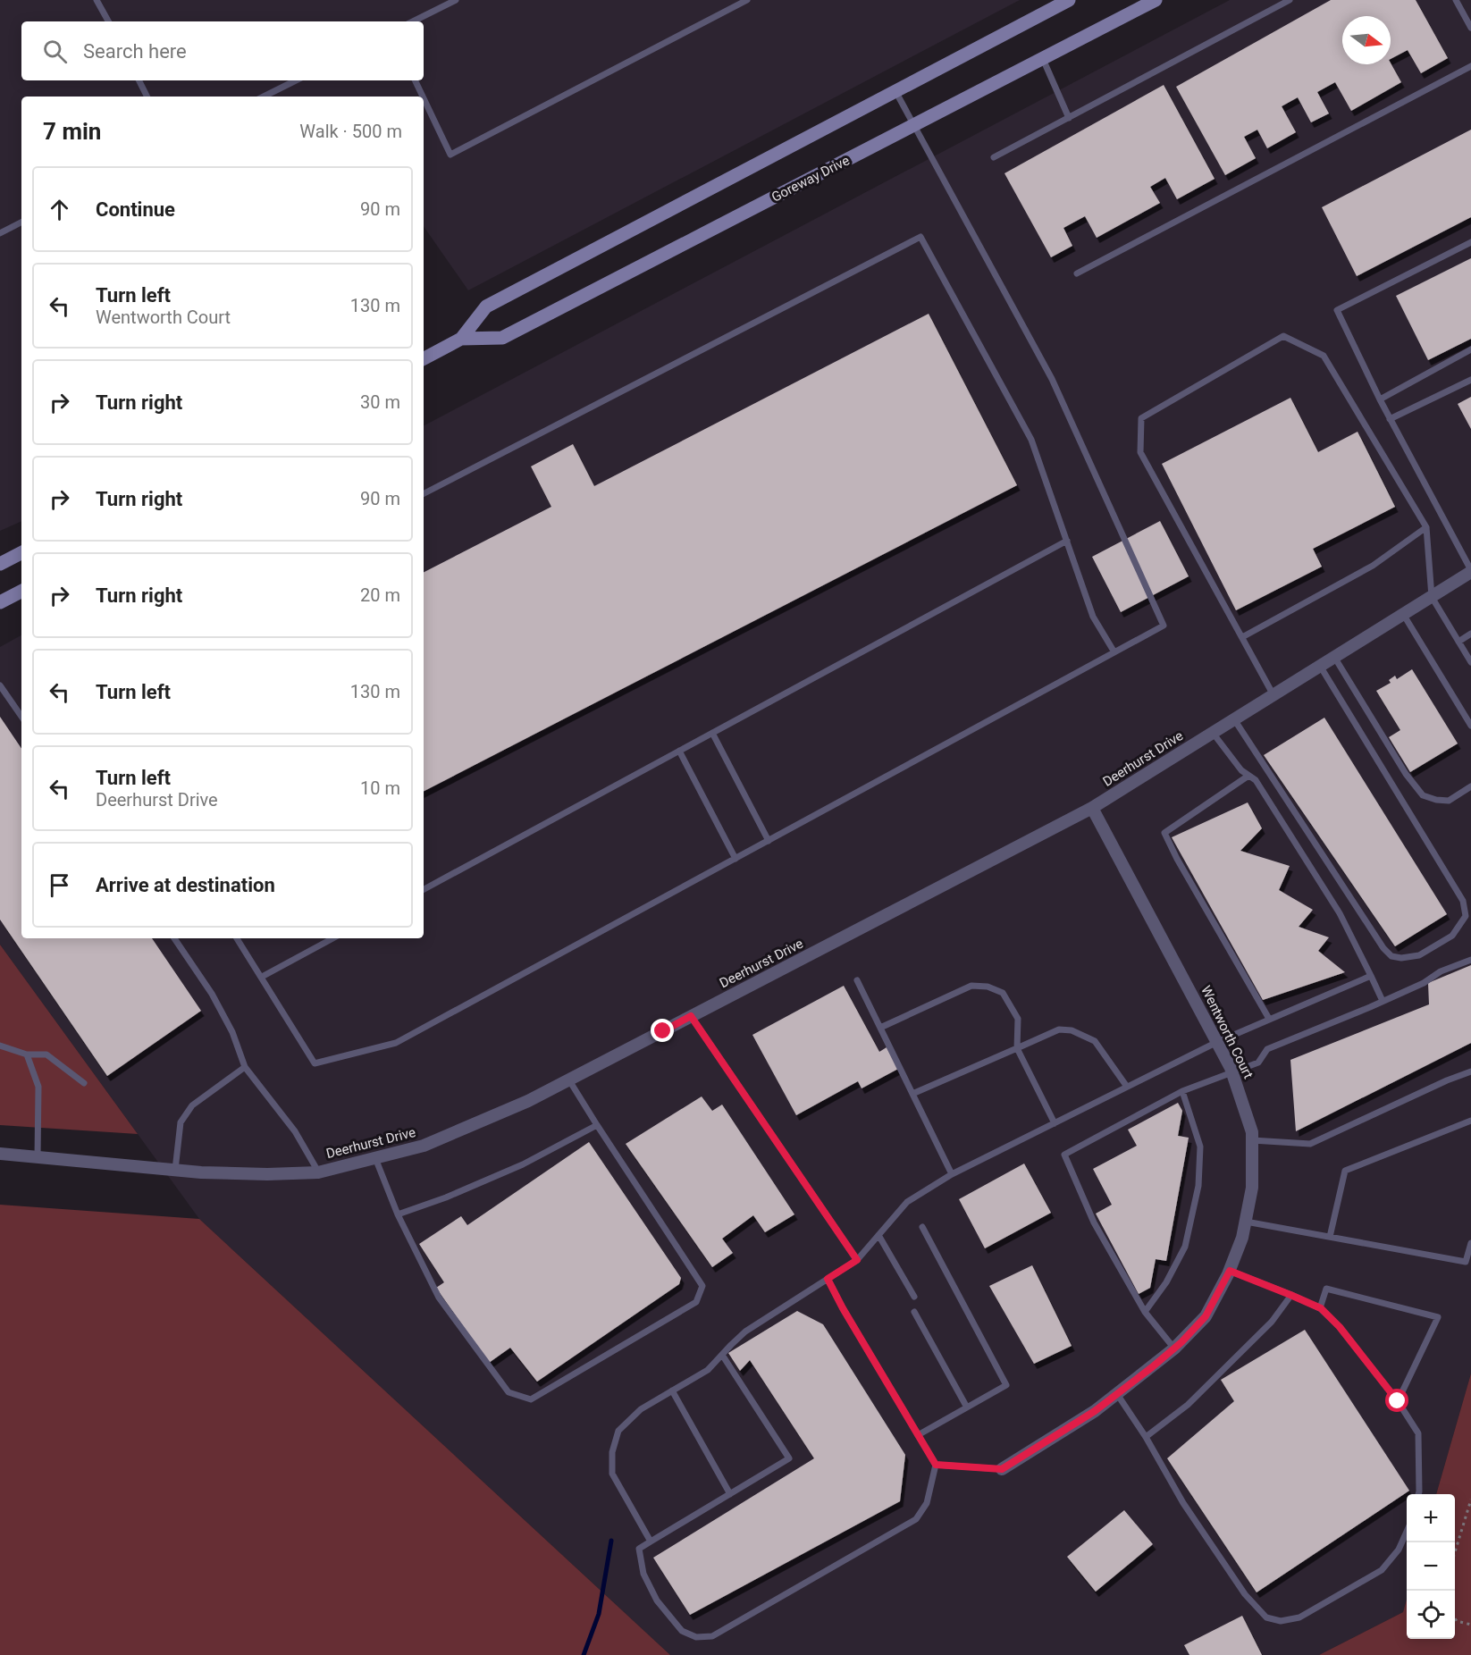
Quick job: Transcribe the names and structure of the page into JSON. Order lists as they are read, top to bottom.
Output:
{
  "streets": {
    "main road": ["Goreway Drive"],
    "street": ["Deerhurst Drive", "Wentworth Court"]
  },
  "crossings": [
    ["Deerhurst Drive", "Wentworth Court"]
  ],
  "north": "right",
  "page": {
    "search": "Search here",
    "heading": ["7 min", "Walk · 500 m"],
    "list": [
      ["Continue", "90 m"],
      ["Turn left", "Wentworth Court", "130 m"],
      ["Turn right", "30 m"],
      ["Turn right", "90 m"],
      ["Turn right", "20 m"],
      ["Turn left", "130 m"],
      ["Turn left", "Deerhurst Drive", "10 m"],
      "Arrive at destination"
    ],
    "map_buttons": ["+", "−"]
  }
}
